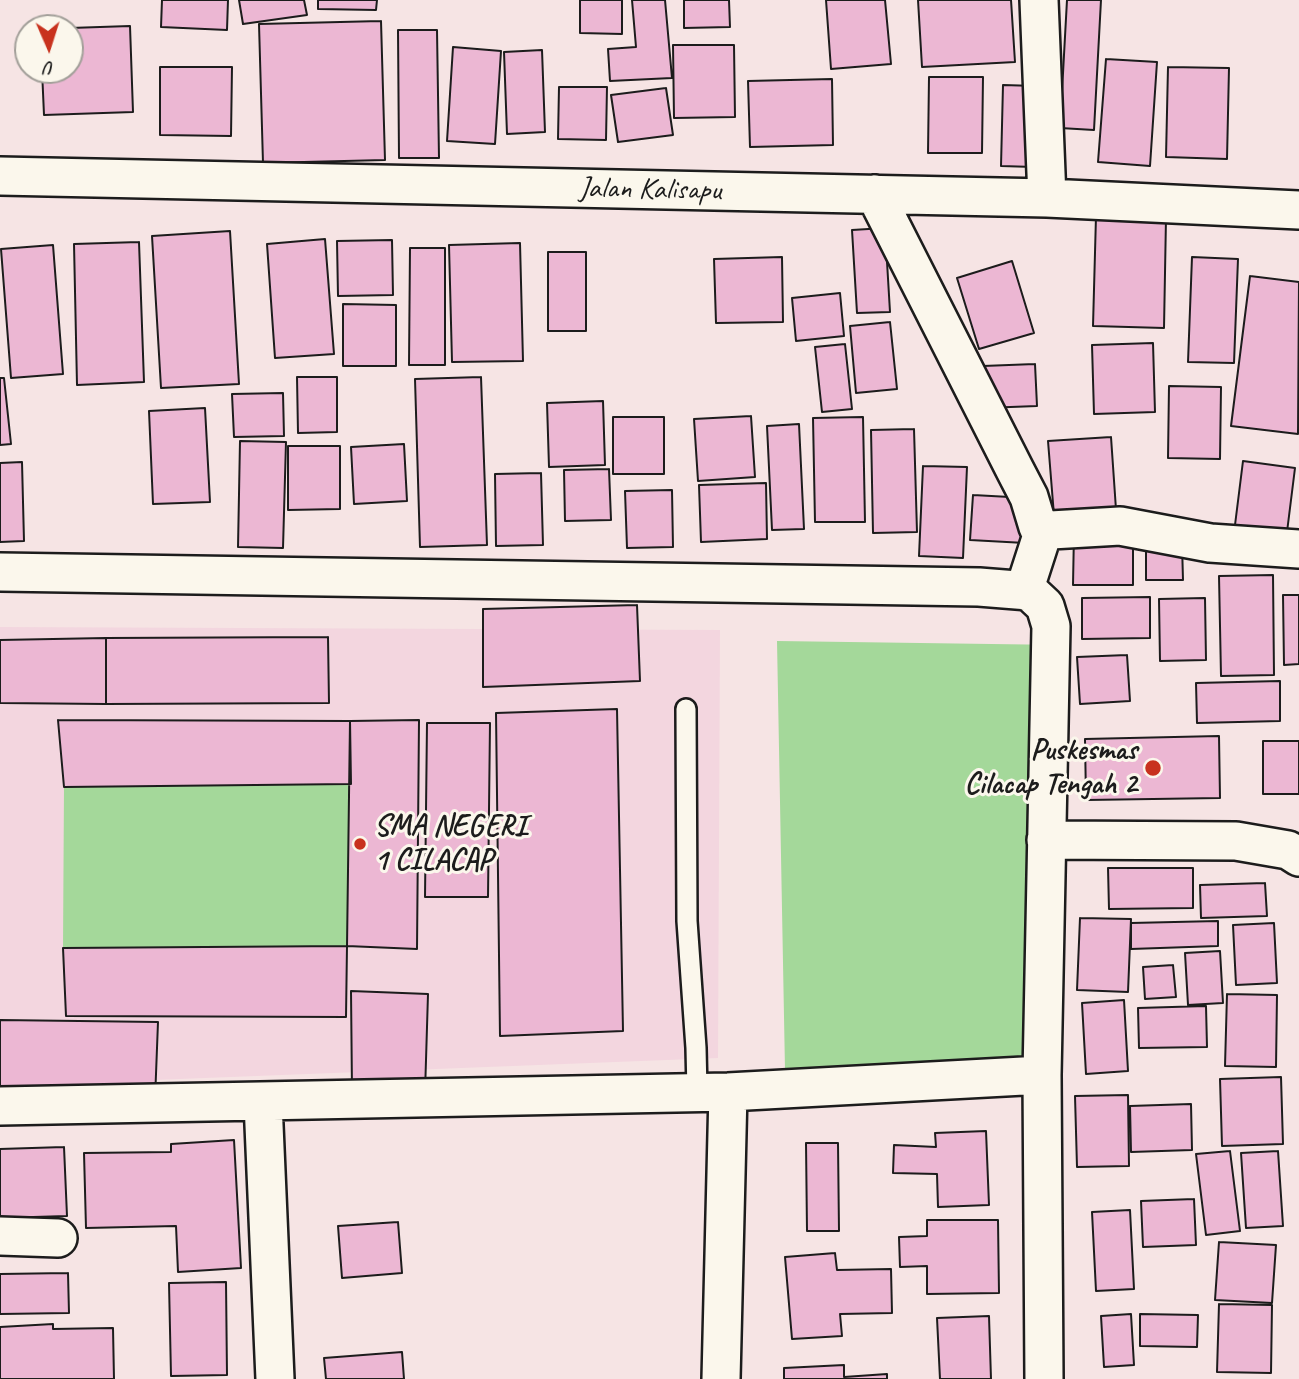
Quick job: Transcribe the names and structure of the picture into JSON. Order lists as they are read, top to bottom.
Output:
{
  "streets": {
    "street": ["Jalan Kalisapu"]
  },
  "places": ["Puskesmas Cilacap Tengah 2", "SMA NEGERI 1 CILACAP"],
  "north": "bottom"
}
